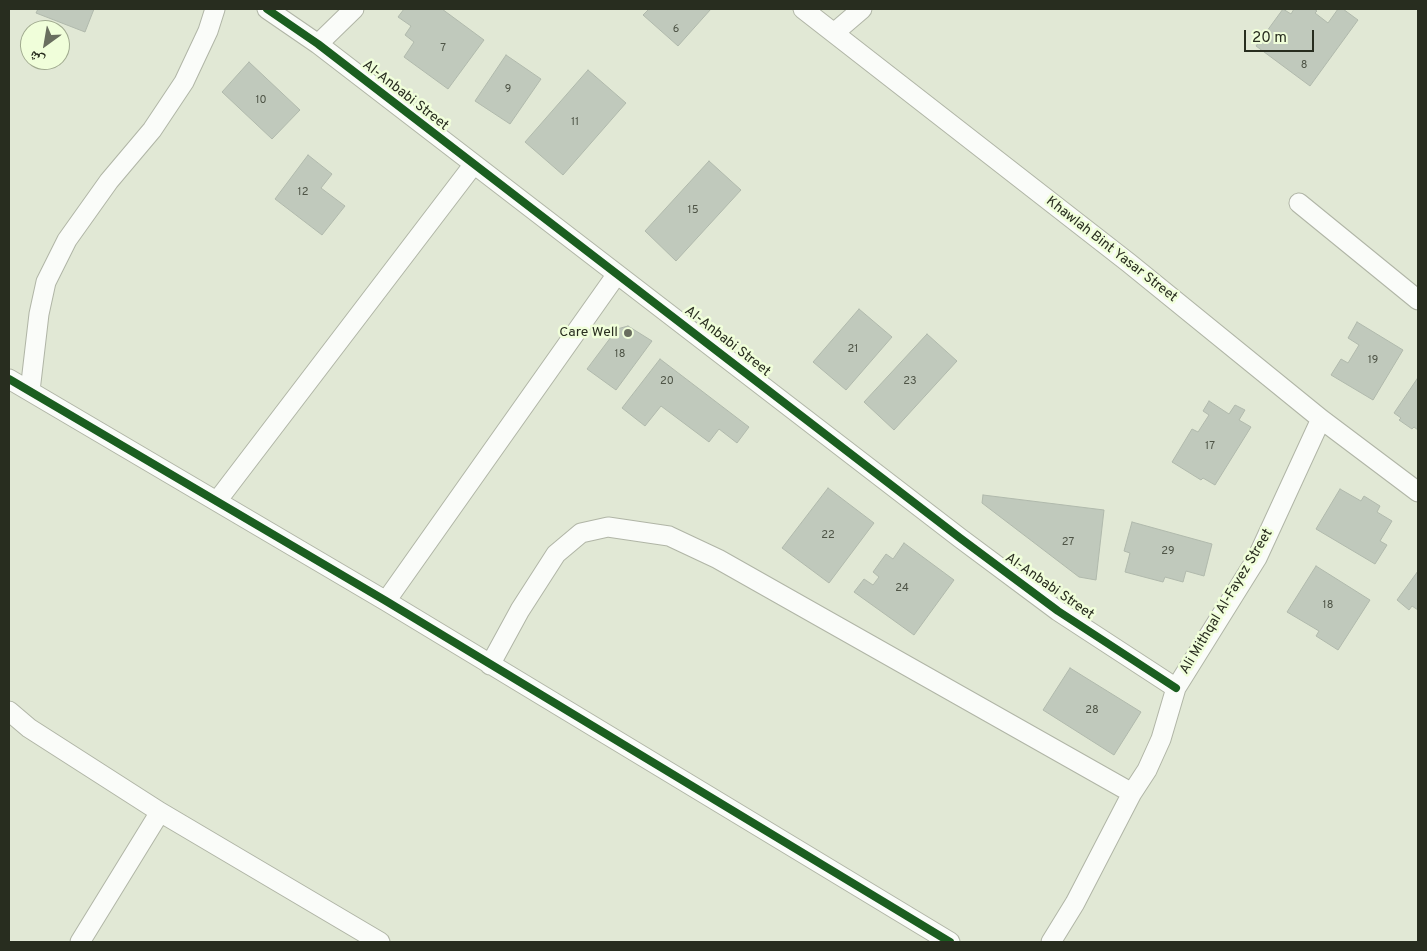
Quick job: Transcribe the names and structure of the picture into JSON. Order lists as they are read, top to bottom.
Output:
{
  "streets": {
    "street": ["Al-Anbabi Street", "Khawlah Bint Yasar Street", "Ali Mithqal Al-Fayez Street"]
  },
  "crossings": [
    ["Al-Anbabi Street", "Ali Mithqal Al-Fayez Street"],
    ["Khawlah Bint Yasar Street", "Ali Mithqal Al-Fayez Street"]
  ],
  "places": ["Care Well"],
  "house_numbers": [
    "6",
    "7",
    "8",
    "9",
    "10",
    "11",
    "12",
    "15",
    "21",
    "18",
    "19",
    "20",
    "23",
    "17",
    "22",
    "27",
    "29",
    "24",
    "18",
    "28"
  ],
  "scale_bar": "20 m",
  "north": "bottom left"
}
